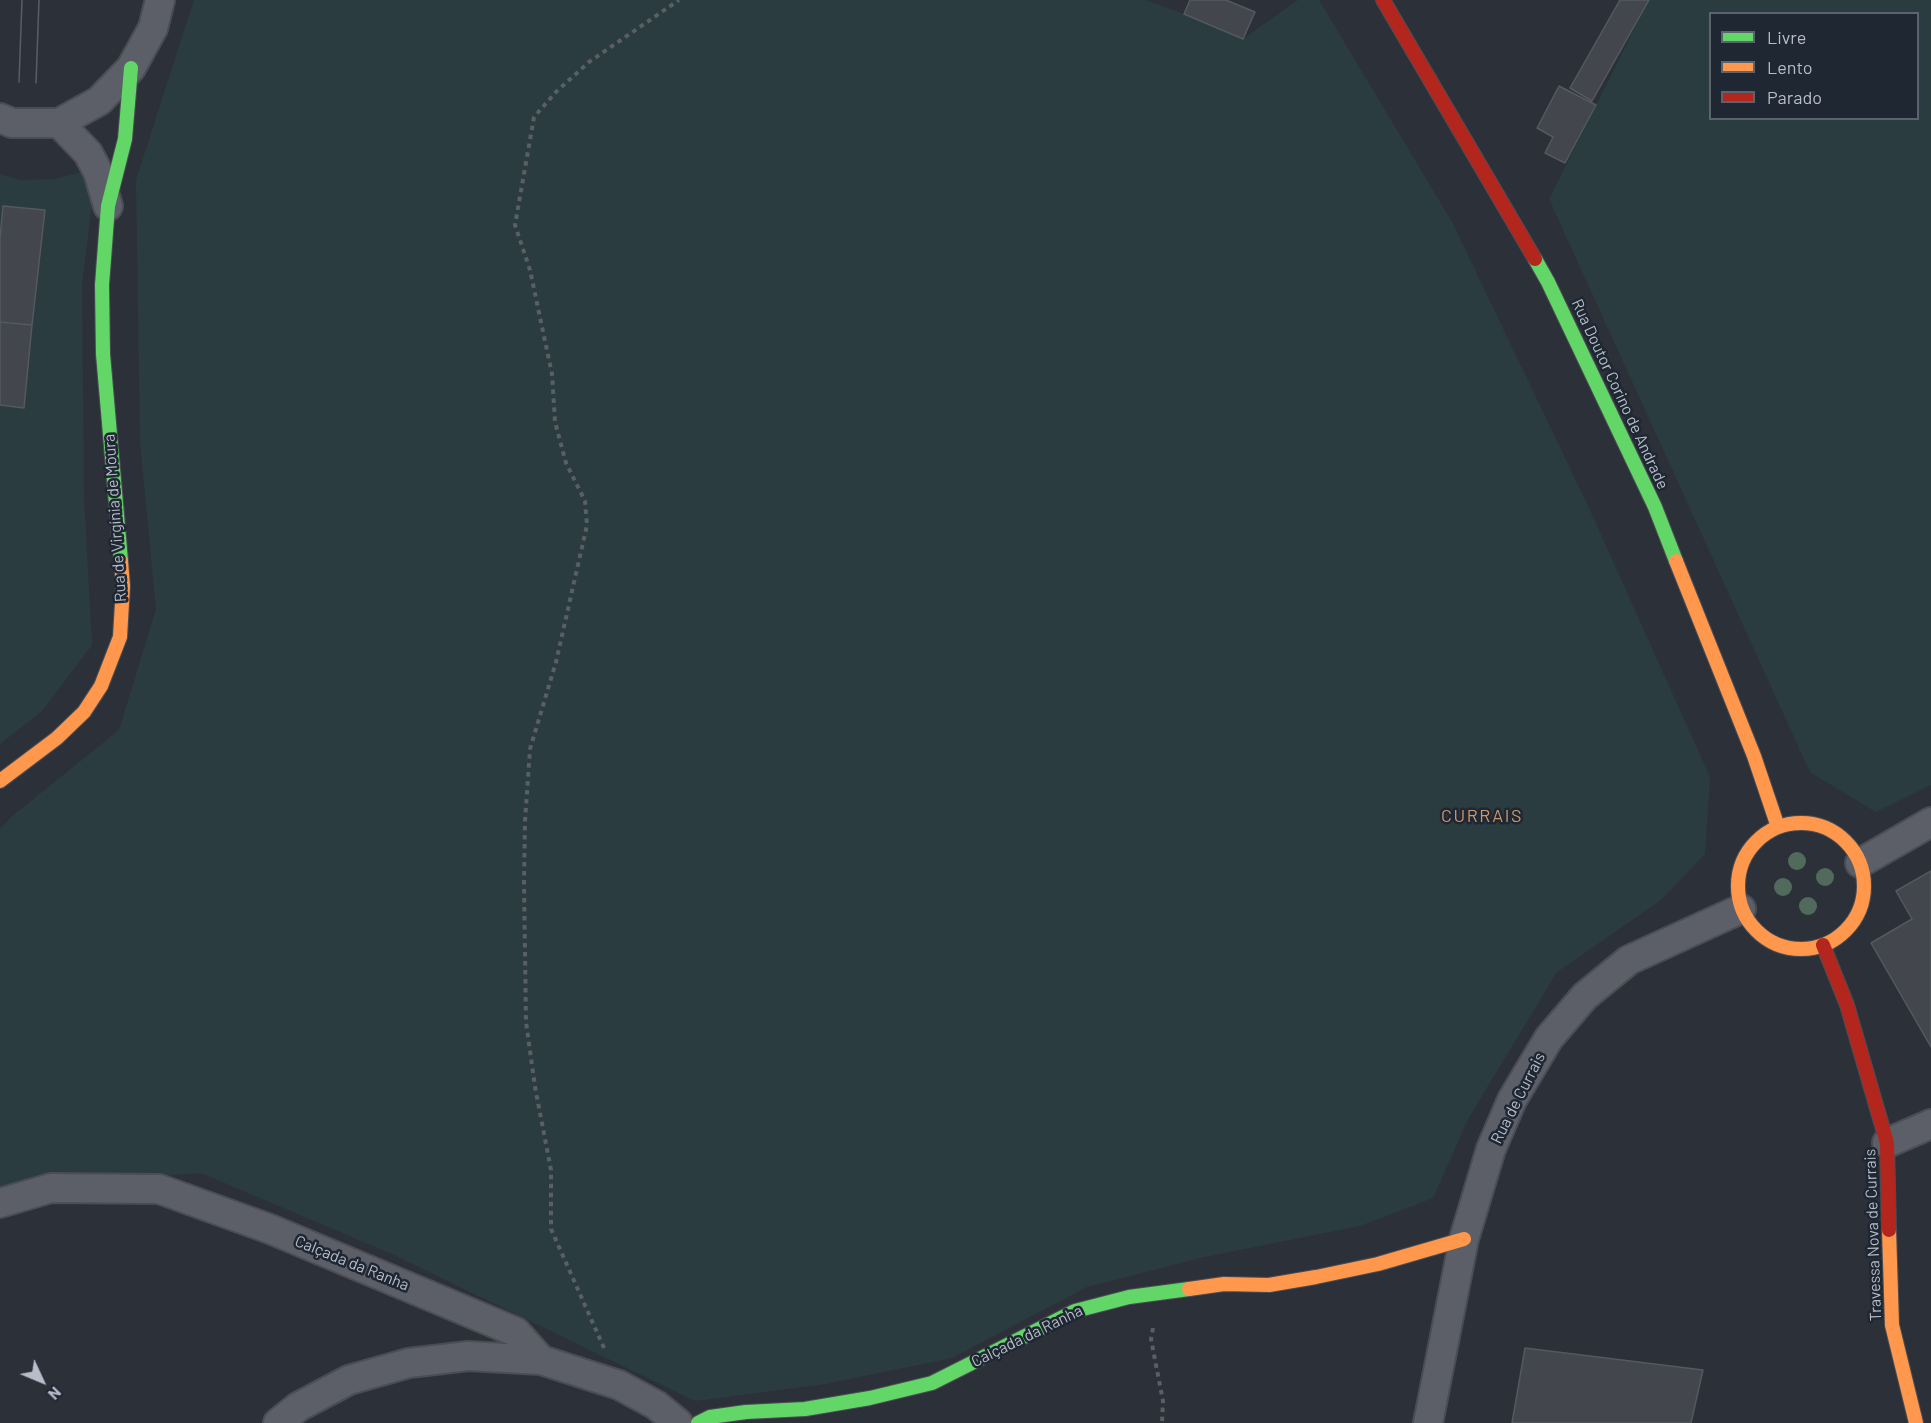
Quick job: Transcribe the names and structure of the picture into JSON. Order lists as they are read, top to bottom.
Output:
{
  "streets": {
    "street": [
      "Rua Doutor Corino de Andrade",
      "Rua de Virgínia de Moura",
      "Rua de Currais",
      "Travessa Nova de Currais",
      "Calçada da Ranha"
    ]
  },
  "crossings": [
    ["Rua Doutor Corino de Andrade", "Rua de Currais"],
    ["Rua Doutor Corino de Andrade", "Travessa Nova de Currais"],
    ["Rua de Currais", "Travessa Nova de Currais"],
    ["Rua de Currais", "Calçada da Ranha"]
  ],
  "districts": ["CURRAIS"],
  "legend": ["Livre", "Lento", "Parado"],
  "north": "bottom right"
}
